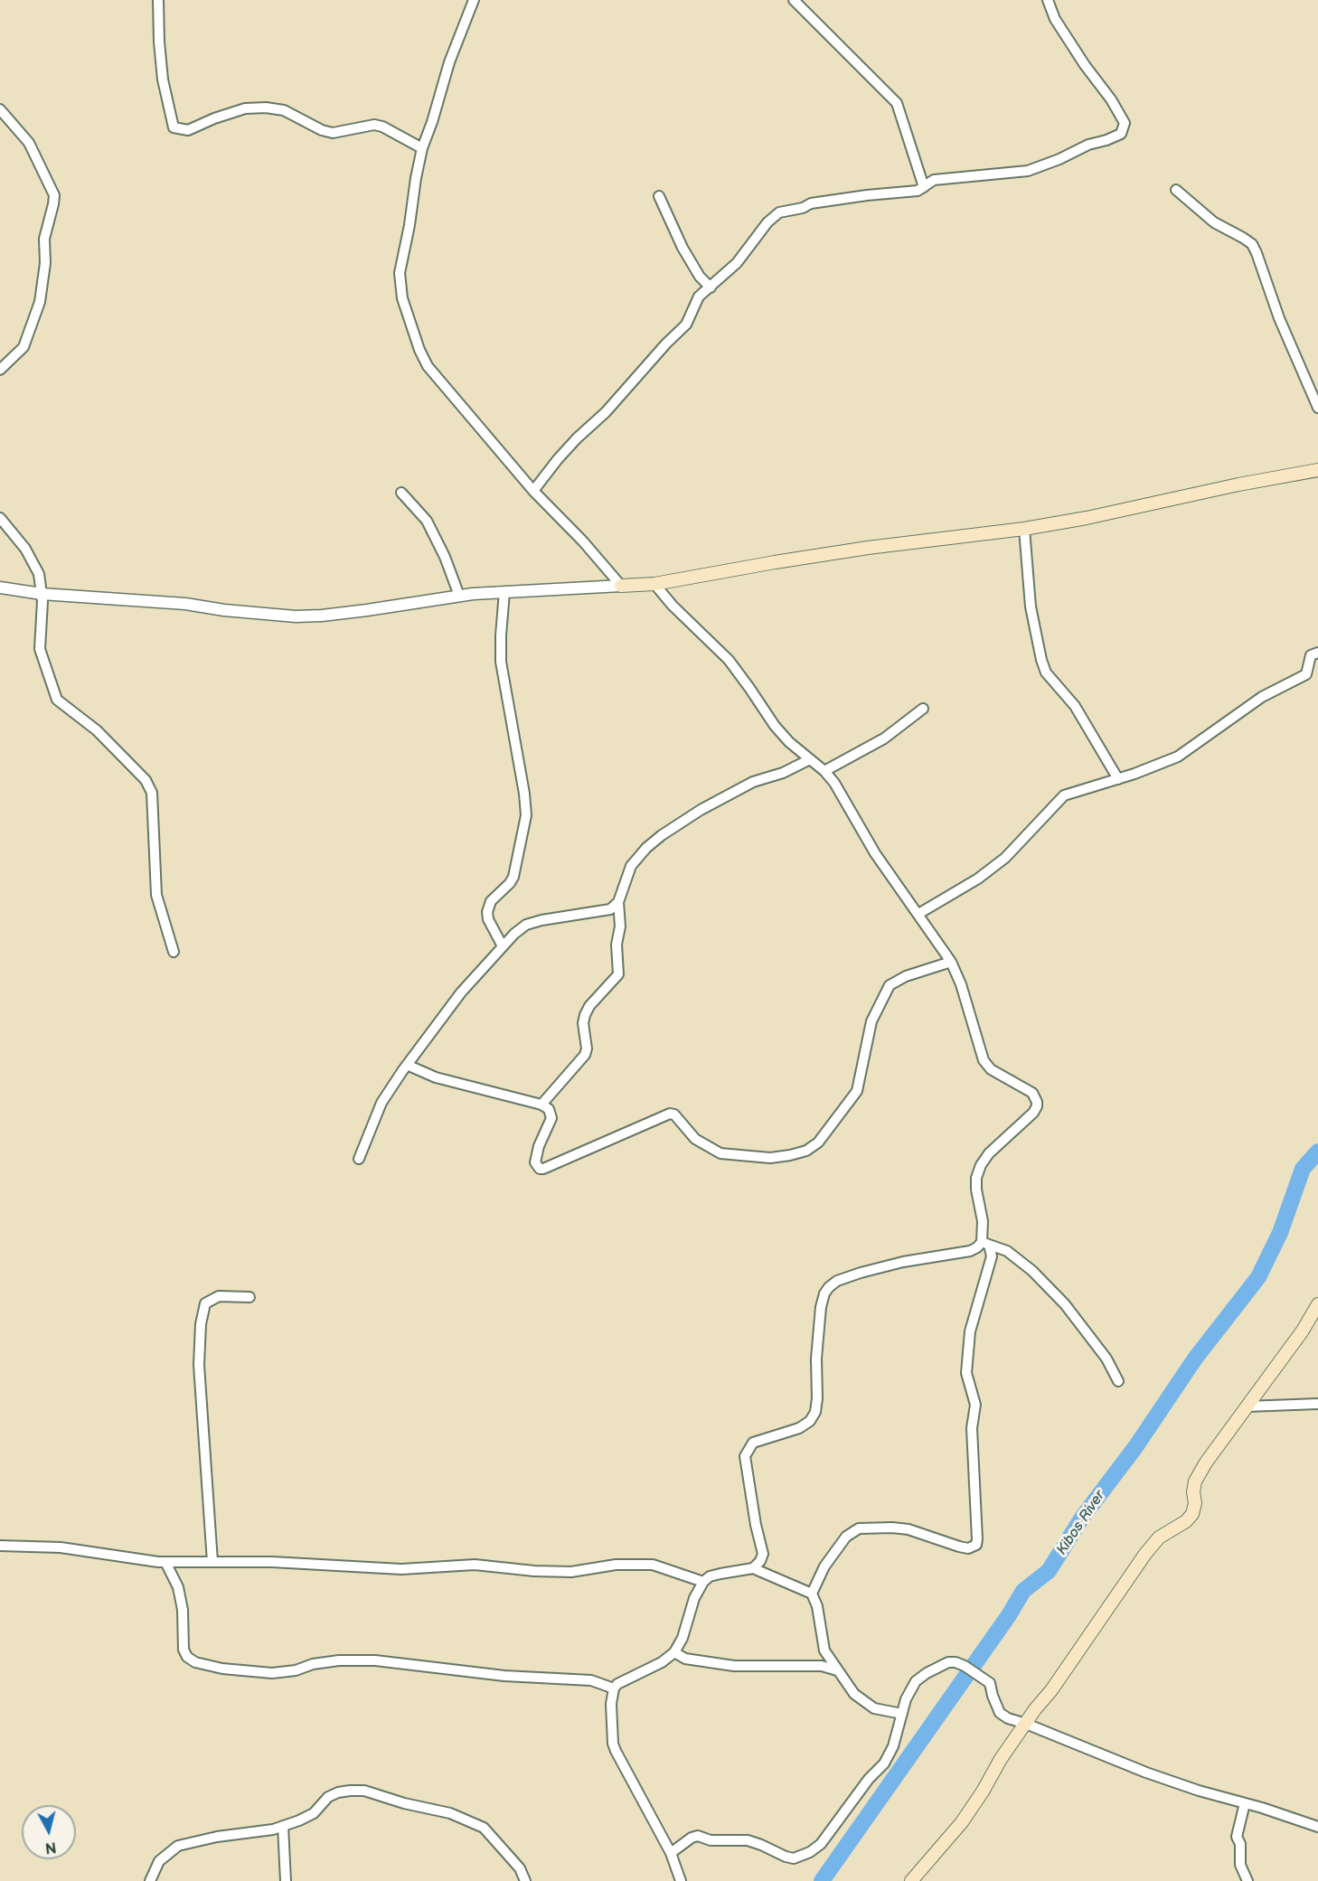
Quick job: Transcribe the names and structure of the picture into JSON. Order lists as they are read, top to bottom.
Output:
{
  "water": ["Kibos River"],
  "north": "bottom"
}
